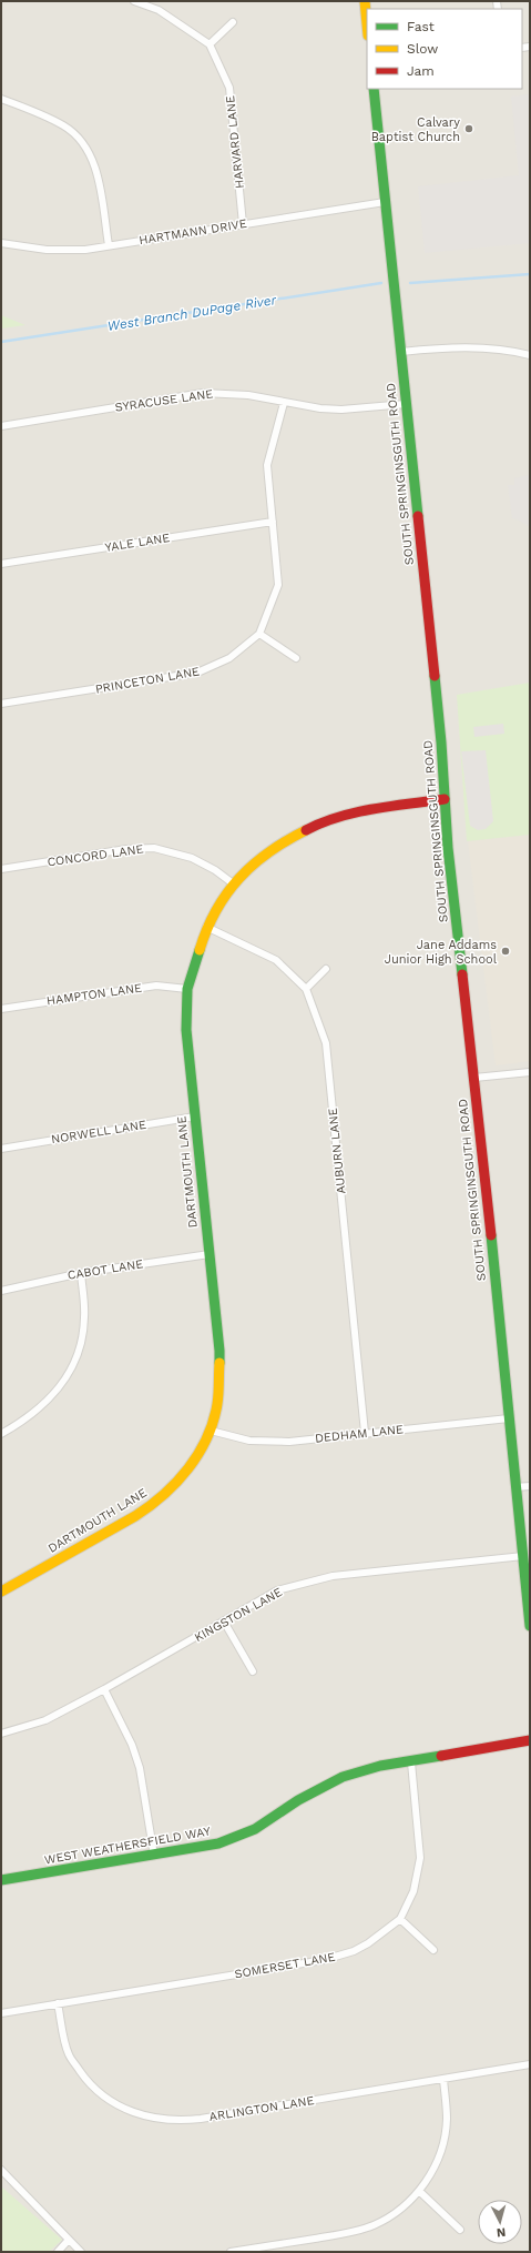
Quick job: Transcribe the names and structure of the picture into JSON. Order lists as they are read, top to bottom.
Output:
{
  "streets": {
    "street": [
      "HARVARD LANE",
      "HARTMANN DRIVE",
      "SYRACUSE LANE",
      "SOUTH SPRINGINSGUTH ROAD",
      "YALE LANE",
      "PRINCETON LANE",
      "CONCORD LANE",
      "HAMPTON LANE",
      "NORWELL LANE",
      "AUBURN LANE",
      "DARTMOUTH LANE",
      "CABOT LANE",
      "DEDHAM LANE",
      "KINGSTON LANE",
      "WEST WEATHERSFIELD WAY",
      "SOMERSET LANE",
      "ARLINGTON LANE"
    ]
  },
  "crossings": [
    ["HARVARD LANE", "HARTMANN DRIVE"],
    ["HARTMANN DRIVE", "SOUTH SPRINGINSGUTH ROAD"],
    ["SYRACUSE LANE", "SOUTH SPRINGINSGUTH ROAD"],
    ["SYRACUSE LANE", "PRINCETON LANE"],
    ["SOUTH SPRINGINSGUTH ROAD", "DARTMOUTH LANE"],
    ["SOUTH SPRINGINSGUTH ROAD", "DEDHAM LANE"],
    ["SOUTH SPRINGINSGUTH ROAD", "KINGSTON LANE"],
    ["YALE LANE", "PRINCETON LANE"],
    ["CONCORD LANE", "DARTMOUTH LANE"],
    ["HAMPTON LANE", "DARTMOUTH LANE"],
    ["NORWELL LANE", "DARTMOUTH LANE"],
    ["AUBURN LANE", "DARTMOUTH LANE"],
    ["AUBURN LANE", "DEDHAM LANE"],
    ["DARTMOUTH LANE", "CABOT LANE"],
    ["DARTMOUTH LANE", "DEDHAM LANE"],
    ["WEST WEATHERSFIELD WAY", "SOMERSET LANE"],
    ["SOMERSET LANE", "ARLINGTON LANE"]
  ],
  "water": ["West Branch DuPage River"],
  "places": ["Calvary Baptist Church", "Jane Addams Junior High School"],
  "legend": ["Fast", "Slow", "Jam"],
  "north": "bottom"
}
